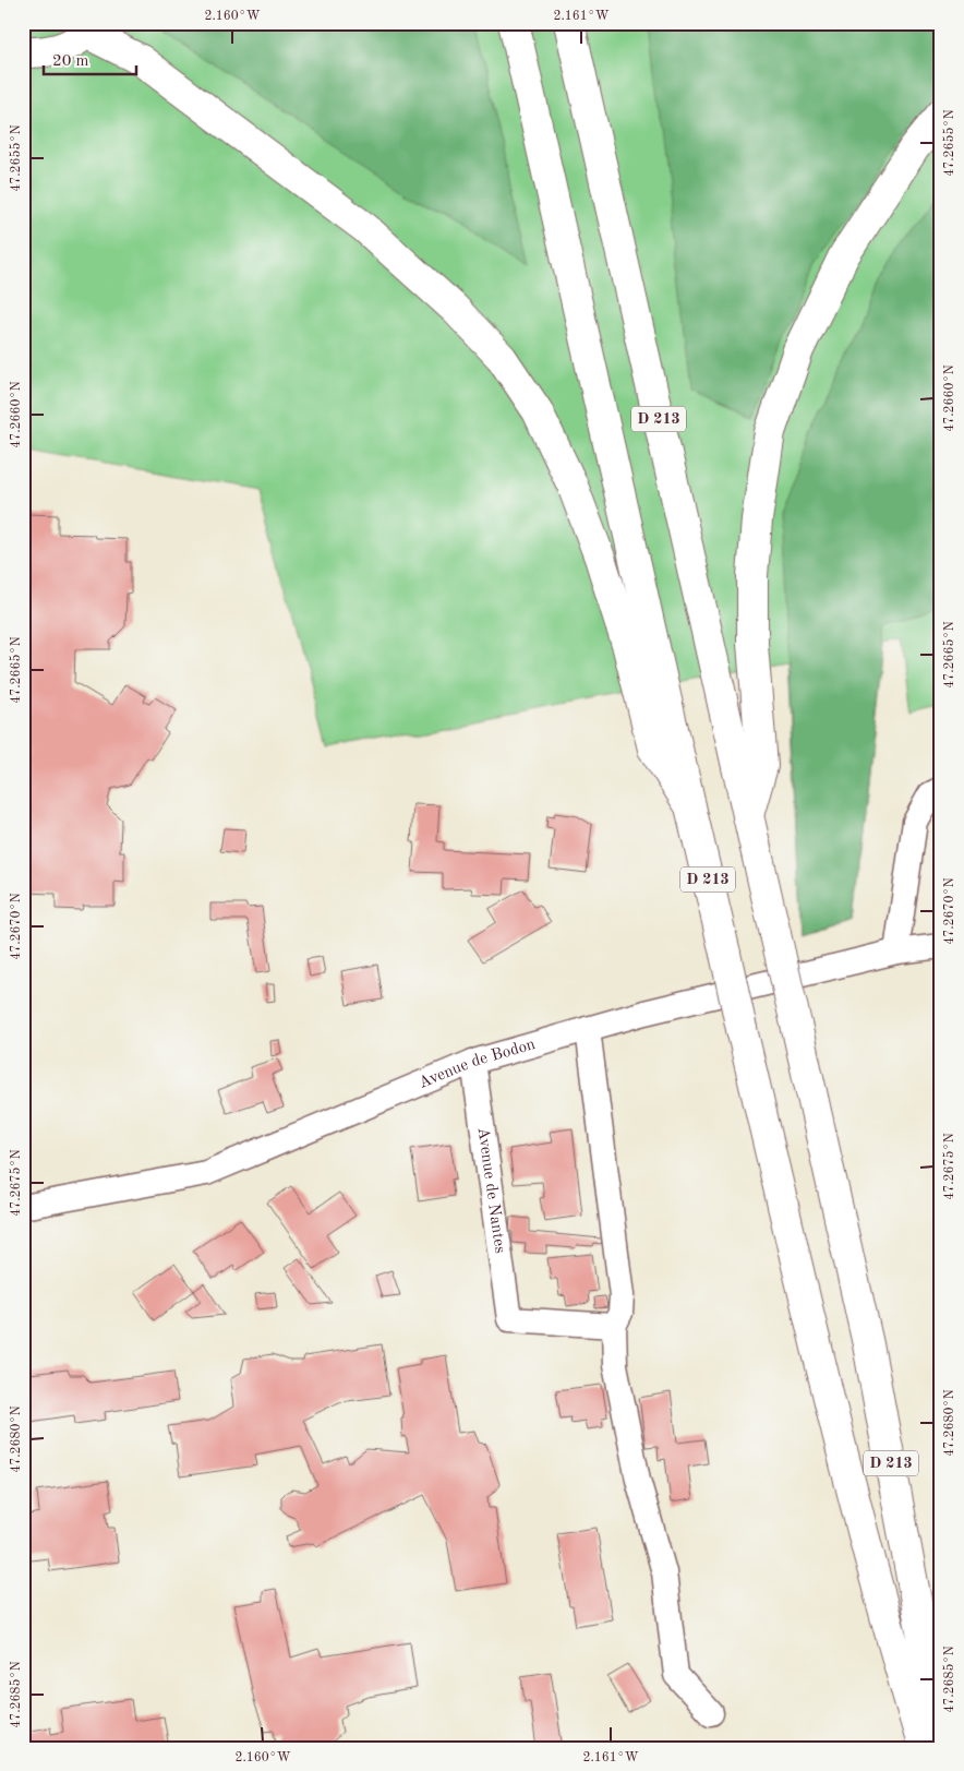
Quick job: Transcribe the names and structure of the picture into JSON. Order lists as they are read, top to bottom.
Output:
{
  "streets": {
    "main road": ["D 213"],
    "street": ["Avenue de Bodon", "Avenue de Nantes"]
  },
  "crossings": [
    ["Avenue de Bodon", "Avenue de Nantes"]
  ],
  "scale_bar": "20 m",
  "coordinates": [
    "2.160°W",
    "2.161°W",
    "47.2655°N",
    "47.2660°N",
    "47.2665°N",
    "47.2670°N",
    "47.2675°N",
    "47.2680°N",
    "47.2685°N"
  ]
}
